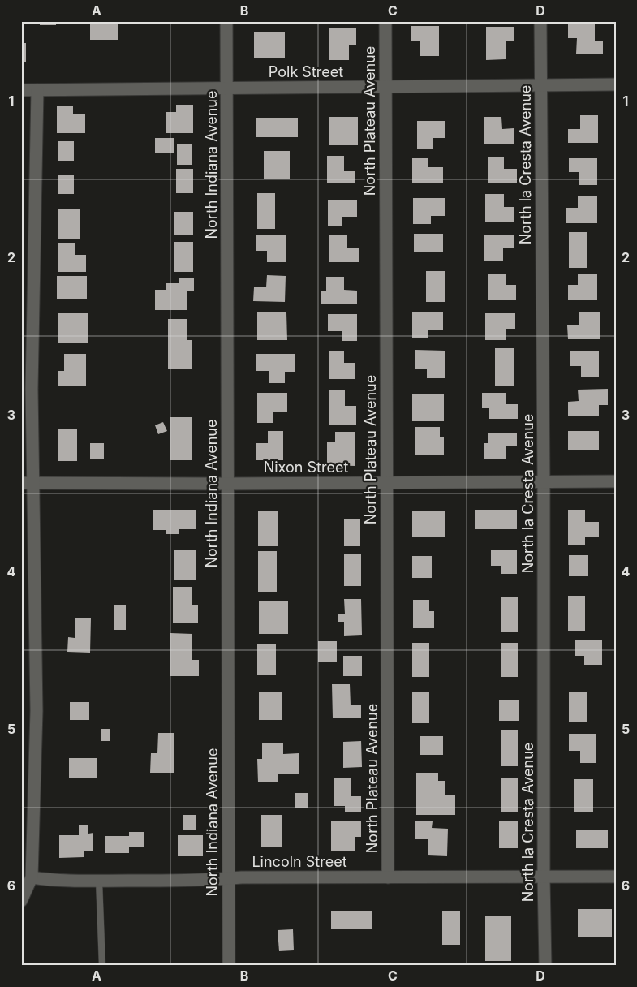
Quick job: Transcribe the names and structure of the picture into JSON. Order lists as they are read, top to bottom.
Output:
{
  "streets": {
    "street": [
      "Polk Street",
      "North Plateau Avenue",
      "North Indiana Avenue",
      "North la Cresta Avenue",
      "Nixon Street",
      "Lincoln Street"
    ]
  },
  "crossings": [
    ["Polk Street", "North Plateau Avenue"],
    ["Polk Street", "North Indiana Avenue"],
    ["Polk Street", "North la Cresta Avenue"],
    ["North Plateau Avenue", "Nixon Street"],
    ["North Plateau Avenue", "Lincoln Street"],
    ["North Indiana Avenue", "Nixon Street"],
    ["North Indiana Avenue", "Lincoln Street"],
    ["North la Cresta Avenue", "Nixon Street"],
    ["North la Cresta Avenue", "Lincoln Street"]
  ],
  "grid": {
    "columns": [
      "A",
      "B",
      "C",
      "D"
    ],
    "rows": [
      "1",
      "2",
      "3",
      "4",
      "5",
      "6"
    ]
  }
}
